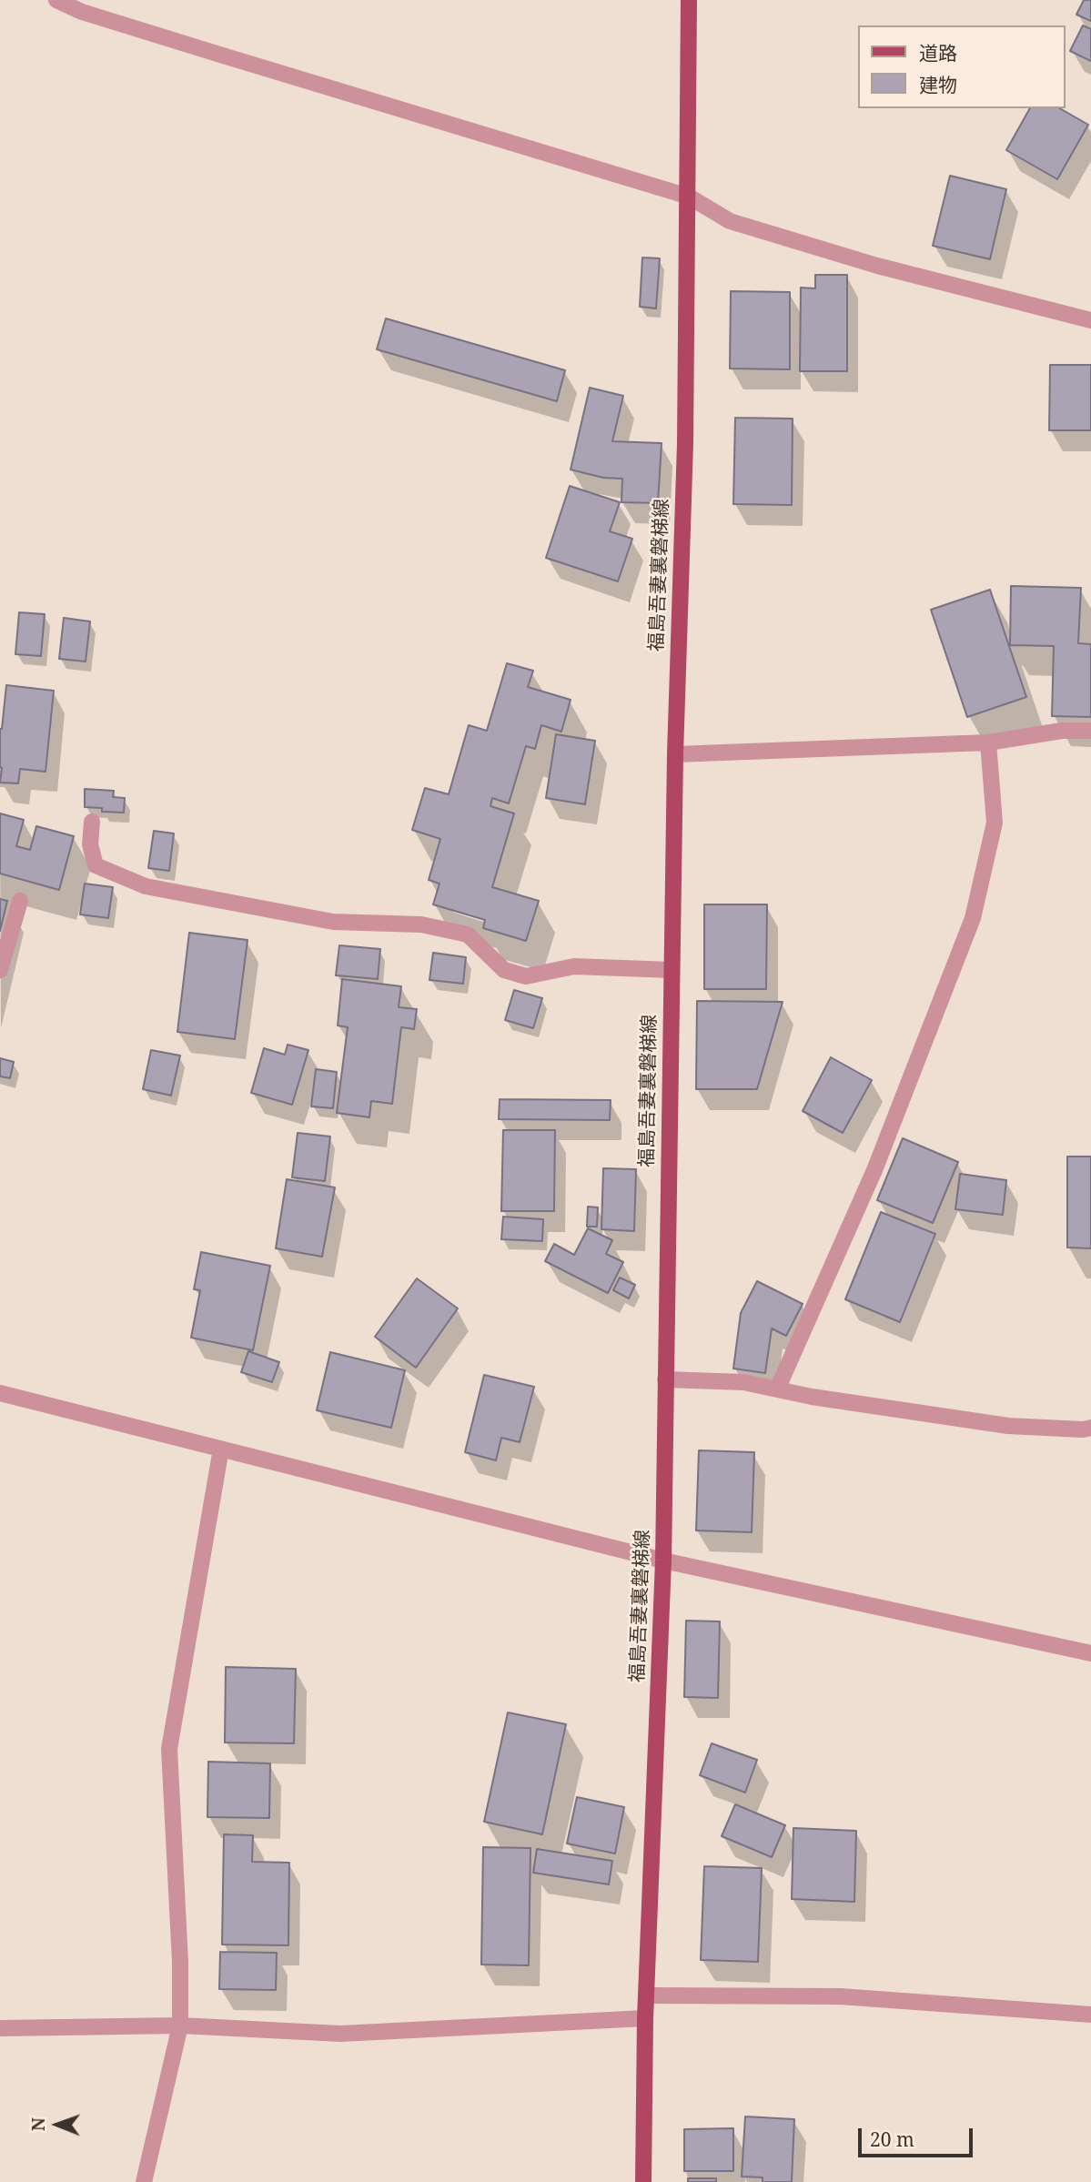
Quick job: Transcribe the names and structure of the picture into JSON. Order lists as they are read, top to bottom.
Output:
{
  "streets": {
    "main road": ["福島吾妻裏磐梯線"]
  },
  "legend": ["道路", "建物"],
  "scale_bar": "20 m",
  "north": "left"
}
